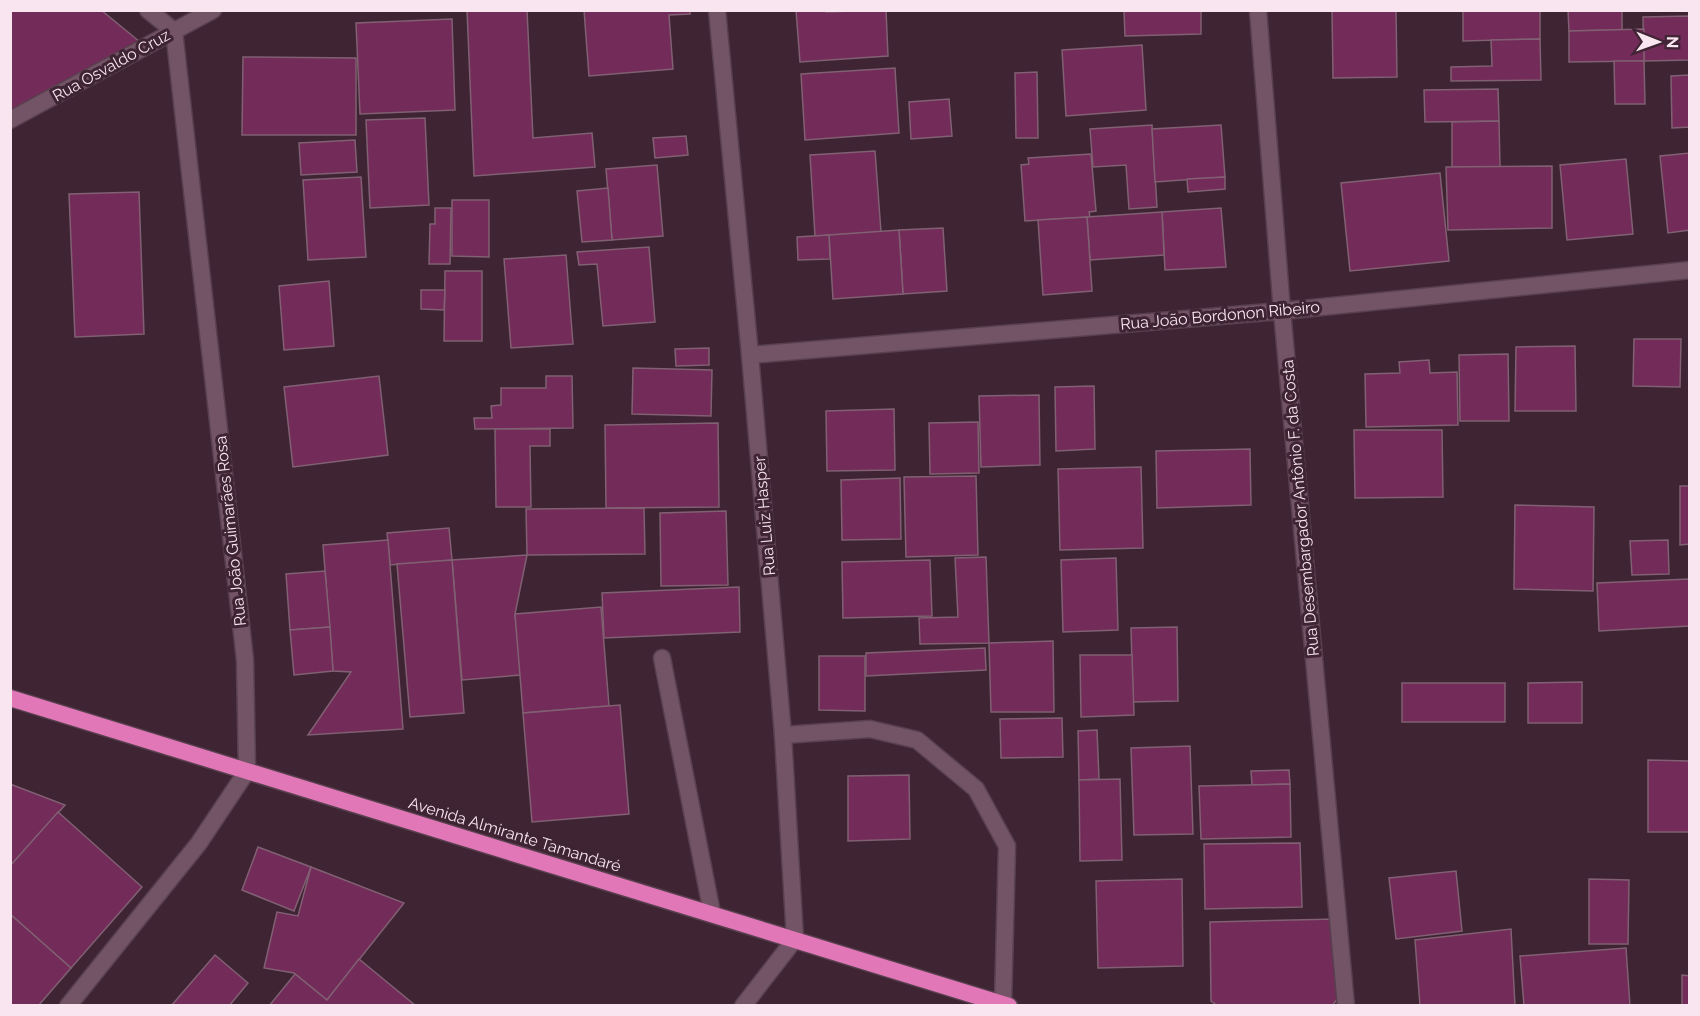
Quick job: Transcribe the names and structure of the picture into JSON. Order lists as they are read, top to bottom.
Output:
{
  "streets": {
    "highway": ["Avenida Almirante Tamandaré"],
    "street": [
      "Rua Osvaldo Cruz",
      "Rua João Bordonon Ribeiro",
      "Rua Desembargador Antônio F. da Costa",
      "Rua Luiz Hasper",
      "Rua João Guimarães Rosa"
    ]
  },
  "crossings": [
    ["Rua Osvaldo Cruz", "Rua João Guimarães Rosa"],
    ["Rua João Bordonon Ribeiro", "Rua Desembargador Antônio F. da Costa"],
    ["Rua João Bordonon Ribeiro", "Rua Luiz Hasper"],
    ["Rua Luiz Hasper", "Avenida Almirante Tamandaré"],
    ["Rua João Guimarães Rosa", "Avenida Almirante Tamandaré"]
  ],
  "north": "right"
}
